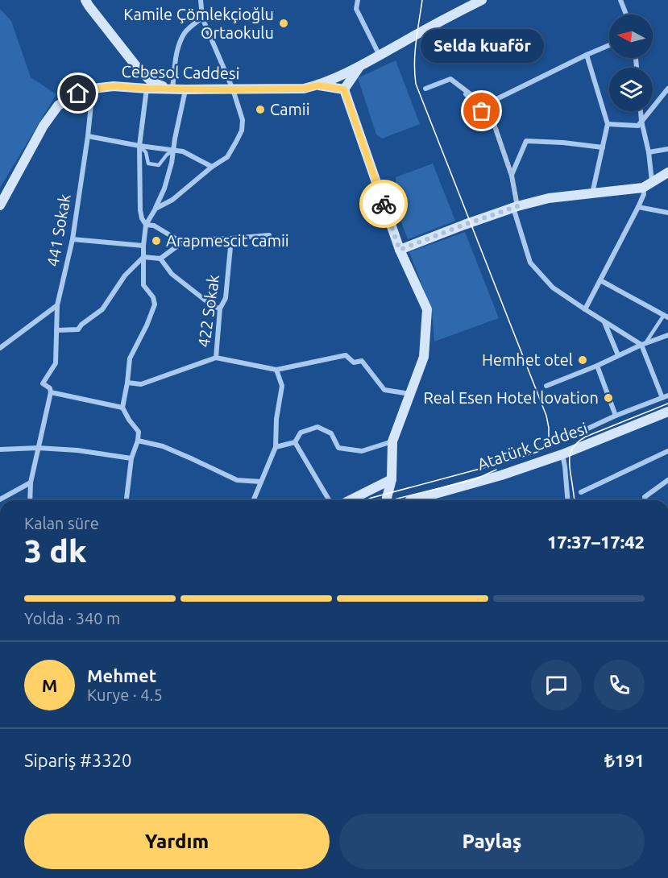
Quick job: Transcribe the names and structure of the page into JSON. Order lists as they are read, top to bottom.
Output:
{
  "streets": {
    "main road": ["Cebesol Caddesi", "Atatürk Caddesi"],
    "street": ["441 Sokak", "422 Sokak"]
  },
  "crossings": [
    ["Cebesol Caddesi", "441 Sokak"]
  ],
  "places": [
    "Kamile Çömlekçioğlu Ortaokulu",
    "Camii",
    "Selda kuaför",
    "Arapmescit camii",
    "Hemhet otel",
    "Real Esen Hotel lovation"
  ],
  "north": "left",
  "page": {
    "bubble": "Selda kuaför",
    "heading": ["3 dk", "Kalan süre", "17:37–17:42"],
    "panel": [
      "Mehmet",
      "Kurye · 4.5",
      "Sipariş #3320",
      "₺191"
    ],
    "bar": "Yolda · 340 m",
    "round": "M",
    "buttons": ["Yardım", "Paylaş"]
  }
}
